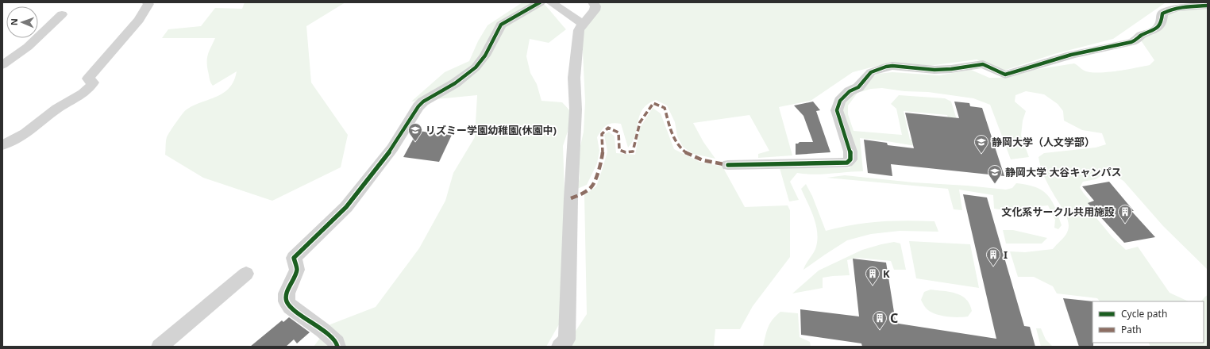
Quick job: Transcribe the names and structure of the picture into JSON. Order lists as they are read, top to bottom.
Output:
{
  "places": {
    "school or university": ["リズミー学園幼稚園(休園中)", "静岡大学（人文学部）", "静岡大学 大谷キャンパス"],
    "building": [
      "文化系サークル共用施設",
      "I",
      "K",
      "C"
    ]
  },
  "legend": ["Cycle path", "Path"],
  "north": "left"
}
